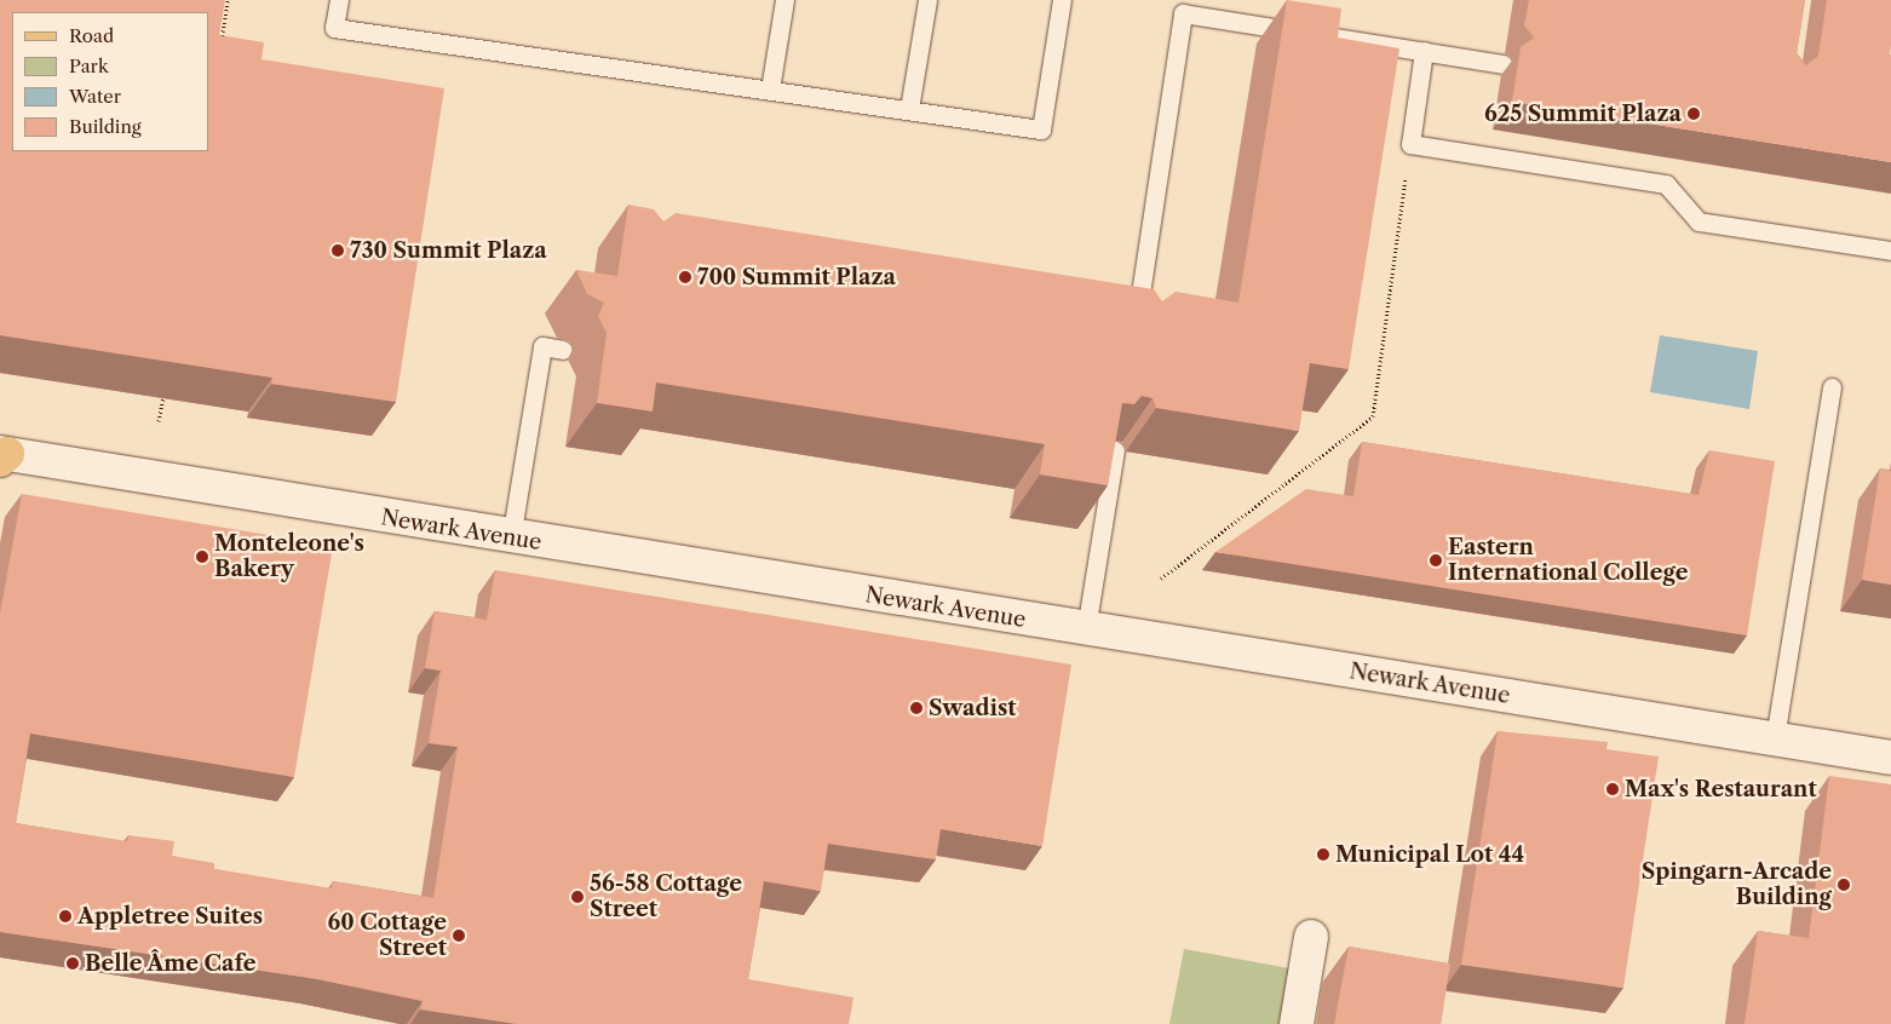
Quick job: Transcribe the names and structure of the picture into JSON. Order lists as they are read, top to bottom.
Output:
{
  "streets": {
    "main road": ["Newark Avenue"]
  },
  "places": [
    "625 Summit Plaza",
    "730 Summit Plaza",
    "700 Summit Plaza",
    "Monteleone's Bakery",
    "Eastern International College",
    "Swadist",
    "Max's Restaurant",
    "Municipal Lot 44",
    "Spingarn-Arcade Building",
    "56-58 Cottage Street",
    "Appletree Suites",
    "60 Cottage Street",
    "Belle Âme Cafe"
  ],
  "legend": [
    "Road",
    "Park",
    "Water",
    "Building"
  ]
}
